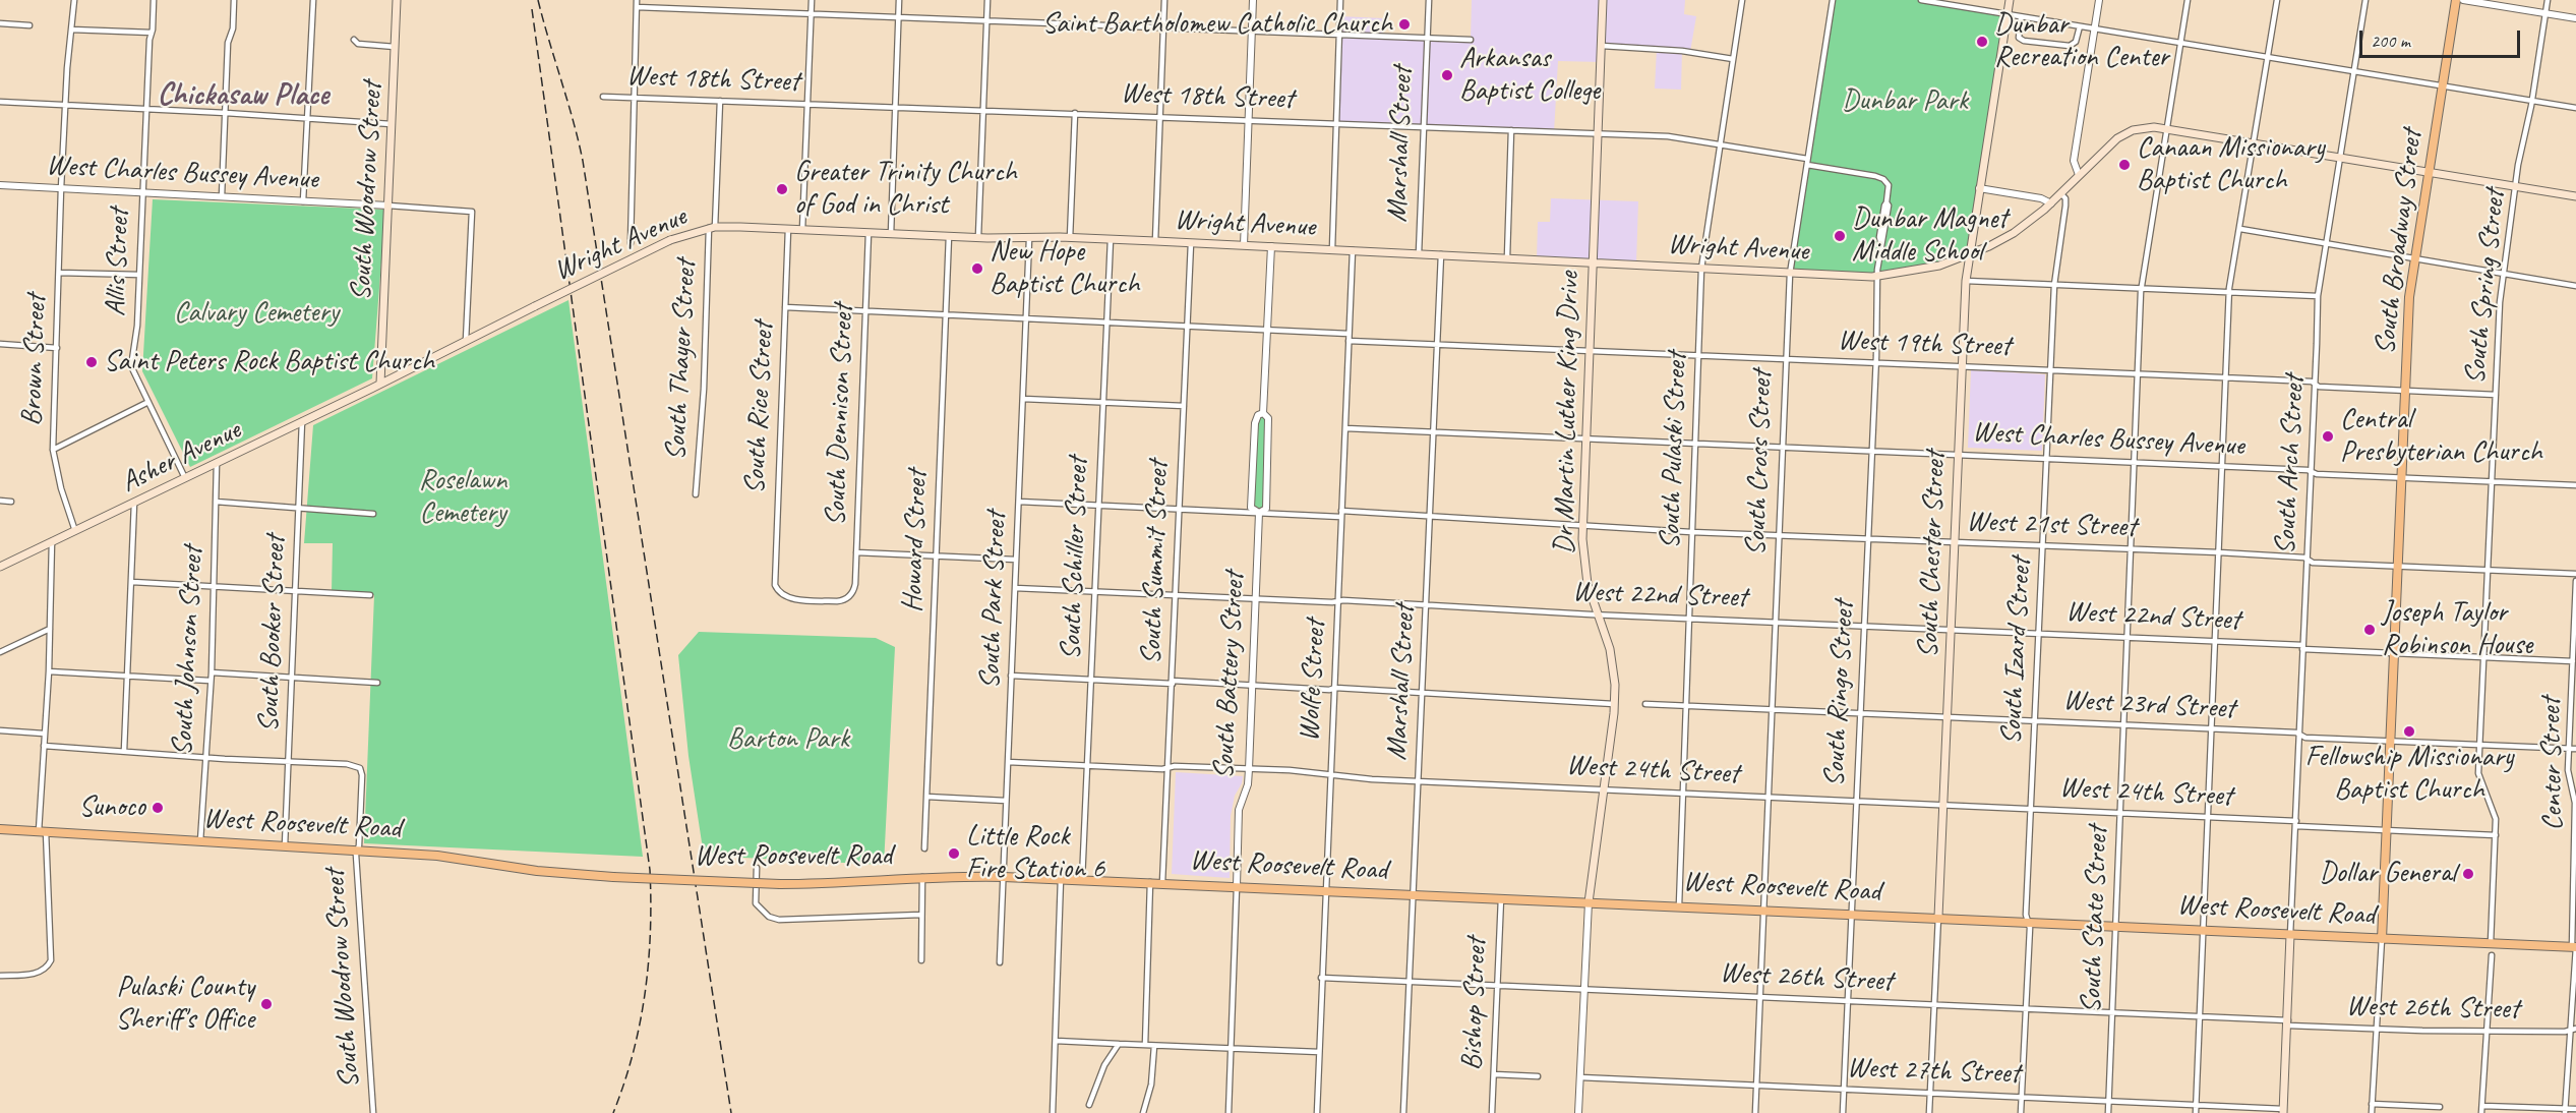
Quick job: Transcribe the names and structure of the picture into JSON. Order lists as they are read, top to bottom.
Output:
{
  "streets": {
    "main road": [
      "South Woodrow Street",
      "Wright Avenue",
      "South Broadway Street",
      "Dr Martin Luther King Drive",
      "Asher Avenue",
      "South Chester Street",
      "West Roosevelt Road"
    ],
    "street": [
      "West 18th Street",
      "Marshall Street",
      "West Charles Bussey Avenue",
      "Allis Street",
      "South Spring Street",
      "West 19th Street",
      "Brown Street",
      "South Thayer Street",
      "South Rice Street",
      "South Dennison Street",
      "South Pulaski Street",
      "South Cross Street",
      "South Arch Street",
      "West 21st Street",
      "Howard Street",
      "South Schiller Street",
      "South Summit Street",
      "West 22nd Street",
      "South Park Street",
      "South Booker Street",
      "South Johnson Street",
      "South Izard Street",
      "South Battery Street",
      "Wolfe Street",
      "South Ringo Street",
      "West 23rd Street",
      "Center Street",
      "West 24th Street",
      "South State Street",
      "West 26th Street",
      "Bishop Street",
      "West 27th Street"
    ]
  },
  "crossings": [
    ["West 18th Street", "Marshall Street"],
    ["West 18th Street", "South Thayer Street"],
    ["West 18th Street", "Dr Martin Luther King Drive"],
    ["West 18th Street", "South Pulaski Street"],
    ["West 18th Street", "South Cross Street"],
    ["West 18th Street", "South Ringo Street"],
    ["Marshall Street", "West Charles Bussey Avenue"],
    ["Marshall Street", "Wright Avenue"],
    ["Marshall Street", "West 19th Street"],
    ["Marshall Street", "West 21st Street"],
    ["Marshall Street", "West 22nd Street"],
    ["Marshall Street", "West 24th Street"],
    ["Marshall Street", "West Roosevelt Road"],
    ["Marshall Street", "West 26th Street"],
    ["West Charles Bussey Avenue", "South Woodrow Street"],
    ["West Charles Bussey Avenue", "Wright Avenue"],
    ["West Charles Bussey Avenue", "South Broadway Street"],
    ["West Charles Bussey Avenue", "Allis Street"],
    ["West Charles Bussey Avenue", "South Spring Street"],
    ["West Charles Bussey Avenue", "Brown Street"],
    ["West Charles Bussey Avenue", "Dr Martin Luther King Drive"],
    ["West Charles Bussey Avenue", "South Pulaski Street"],
    ["West Charles Bussey Avenue", "South Cross Street"],
    ["West Charles Bussey Avenue", "South Arch Street"],
    ["West Charles Bussey Avenue", "South Chester Street"],
    ["West Charles Bussey Avenue", "South Izard Street"],
    ["West Charles Bussey Avenue", "Wolfe Street"],
    ["West Charles Bussey Avenue", "South Ringo Street"],
    ["West Charles Bussey Avenue", "South State Street"],
    ["South Woodrow Street", "Wright Avenue"],
    ["South Woodrow Street", "Asher Avenue"],
    ["South Woodrow Street", "South Booker Street"],
    ["South Woodrow Street", "West Roosevelt Road"],
    ["Wright Avenue", "South Broadway Street"],
    ["Wright Avenue", "South Spring Street"],
    ["Wright Avenue", "South Thayer Street"],
    ["Wright Avenue", "South Rice Street"],
    ["Wright Avenue", "Dr Martin Luther King Drive"],
    ["Wright Avenue", "South Dennison Street"],
    ["Wright Avenue", "South Pulaski Street"],
    ["Wright Avenue", "Asher Avenue"],
    ["Wright Avenue", "South Cross Street"],
    ["Wright Avenue", "South Arch Street"],
    ["Wright Avenue", "Howard Street"],
    ["Wright Avenue", "South Chester Street"],
    ["Wright Avenue", "South Schiller Street"],
    ["Wright Avenue", "South Summit Street"],
    ["Wright Avenue", "South Park Street"],
    ["Wright Avenue", "South Izard Street"],
    ["Wright Avenue", "South Battery Street"],
    ["Wright Avenue", "Wolfe Street"],
    ["Wright Avenue", "South Ringo Street"],
    ["Wright Avenue", "South State Street"],
    ["South Broadway Street", "West 19th Street"],
    ["South Broadway Street", "West 21st Street"],
    ["South Broadway Street", "West 22nd Street"],
    ["South Broadway Street", "West 23rd Street"],
    ["South Broadway Street", "West 24th Street"],
    ["South Broadway Street", "West Roosevelt Road"],
    ["South Broadway Street", "West 26th Street"],
    ["Allis Street", "Asher Avenue"],
    ["South Spring Street", "West 19th Street"],
    ["South Spring Street", "West 21st Street"],
    ["South Spring Street", "West 22nd Street"],
    ["South Spring Street", "West 23rd Street"],
    ["South Spring Street", "West 24th Street"],
    ["South Spring Street", "West Roosevelt Road"],
    ["West 19th Street", "Dr Martin Luther King Drive"],
    ["West 19th Street", "South Pulaski Street"],
    ["West 19th Street", "South Cross Street"],
    ["West 19th Street", "South Arch Street"],
    ["West 19th Street", "South Chester Street"],
    ["West 19th Street", "South Izard Street"],
    ["West 19th Street", "Wolfe Street"],
    ["West 19th Street", "South Ringo Street"],
    ["West 19th Street", "South State Street"],
    ["Brown Street", "Asher Avenue"],
    ["South Rice Street", "South Dennison Street"],
    ["Dr Martin Luther King Drive", "West 21st Street"],
    ["Dr Martin Luther King Drive", "West 22nd Street"],
    ["Dr Martin Luther King Drive", "West 24th Street"],
    ["Dr Martin Luther King Drive", "West Roosevelt Road"],
    ["Dr Martin Luther King Drive", "West 26th Street"],
    ["Dr Martin Luther King Drive", "West 27th Street"],
    ["South Pulaski Street", "West 21st Street"],
    ["South Pulaski Street", "West 22nd Street"],
    ["South Pulaski Street", "West 23rd Street"],
    ["South Pulaski Street", "West 24th Street"],
    ["South Pulaski Street", "West Roosevelt Road"],
    ["Asher Avenue", "South Booker Street"],
    ["Asher Avenue", "South Johnson Street"],
    ["South Cross Street", "West 21st Street"],
    ["South Cross Street", "West 22nd Street"],
    ["South Cross Street", "West 23rd Street"],
    ["South Cross Street", "West 24th Street"],
    ["South Cross Street", "West Roosevelt Road"],
    ["South Cross Street", "West 26th Street"],
    ["South Cross Street", "West 27th Street"],
    ["South Arch Street", "West 21st Street"],
    ["South Arch Street", "West 22nd Street"],
    ["South Arch Street", "West 23rd Street"],
    ["South Arch Street", "West 24th Street"],
    ["South Arch Street", "West Roosevelt Road"],
    ["West 21st Street", "South Chester Street"],
    ["West 21st Street", "South Izard Street"],
    ["West 21st Street", "Wolfe Street"],
    ["West 21st Street", "South Ringo Street"],
    ["West 21st Street", "South State Street"],
    ["South Chester Street", "West 22nd Street"],
    ["South Chester Street", "West 23rd Street"],
    ["South Chester Street", "West 24th Street"],
    ["South Chester Street", "West Roosevelt Road"],
    ["South Chester Street", "West 26th Street"],
    ["South Chester Street", "West 27th Street"],
    ["South Schiller Street", "West 22nd Street"],
    ["South Schiller Street", "West 24th Street"],
    ["South Schiller Street", "West Roosevelt Road"],
    ["South Summit Street", "West 22nd Street"],
    ["South Summit Street", "West 24th Street"],
    ["South Summit Street", "West Roosevelt Road"],
    ["West 22nd Street", "South Park Street"],
    ["West 22nd Street", "South Izard Street"],
    ["West 22nd Street", "South Battery Street"],
    ["West 22nd Street", "Wolfe Street"],
    ["West 22nd Street", "South Ringo Street"],
    ["West 22nd Street", "Center Street"],
    ["West 22nd Street", "South State Street"],
    ["South Park Street", "West 24th Street"],
    ["South Park Street", "West Roosevelt Road"],
    ["South Booker Street", "West Roosevelt Road"],
    ["South Johnson Street", "West Roosevelt Road"],
    ["South Izard Street", "West 23rd Street"],
    ["South Izard Street", "West 24th Street"],
    ["South Izard Street", "West Roosevelt Road"],
    ["South Izard Street", "West 26th Street"],
    ["South Izard Street", "West 27th Street"],
    ["South Battery Street", "West 24th Street"],
    ["South Battery Street", "West Roosevelt Road"],
    ["Wolfe Street", "West 24th Street"],
    ["Wolfe Street", "West Roosevelt Road"],
    ["Wolfe Street", "West 26th Street"],
    ["South Ringo Street", "West 23rd Street"],
    ["South Ringo Street", "West 24th Street"],
    ["South Ringo Street", "West Roosevelt Road"],
    ["South Ringo Street", "West 26th Street"],
    ["South Ringo Street", "West 27th Street"],
    ["West 23rd Street", "Center Street"],
    ["West 23rd Street", "South State Street"],
    ["Center Street", "West Roosevelt Road"],
    ["Center Street", "West 26th Street"],
    ["West 24th Street", "South State Street"],
    ["West Roosevelt Road", "South State Street"],
    ["West Roosevelt Road", "Bishop Street"],
    ["South State Street", "West 26th Street"],
    ["South State Street", "West 27th Street"],
    ["West 26th Street", "Bishop Street"]
  ],
  "districts": ["Chickasaw Place"],
  "parks": [
    "Dunbar Park",
    "Calvary Cemetery",
    "Roselawn Cemetery",
    "Barton Park"
  ],
  "places": [
    "Saint Bartholomew Catholic Church",
    "Dunbar Recreation Center",
    "Arkansas Baptist College",
    "Canaan Missionary Baptist Church",
    "Greater Trinity Church of God in Christ",
    "Dunbar Magnet Middle School",
    "New Hope Baptist Church",
    "Saint Peters Rock Baptist Church",
    "Central Presbyterian Church",
    "Joseph Taylor Robinson House",
    "Fellowship Missionary Baptist Church",
    "Sunoco",
    "Little Rock Fire Station 6",
    "Dollar General",
    "Pulaski County Sheriff's Office"
  ],
  "scale_bar": "200 m"
}
